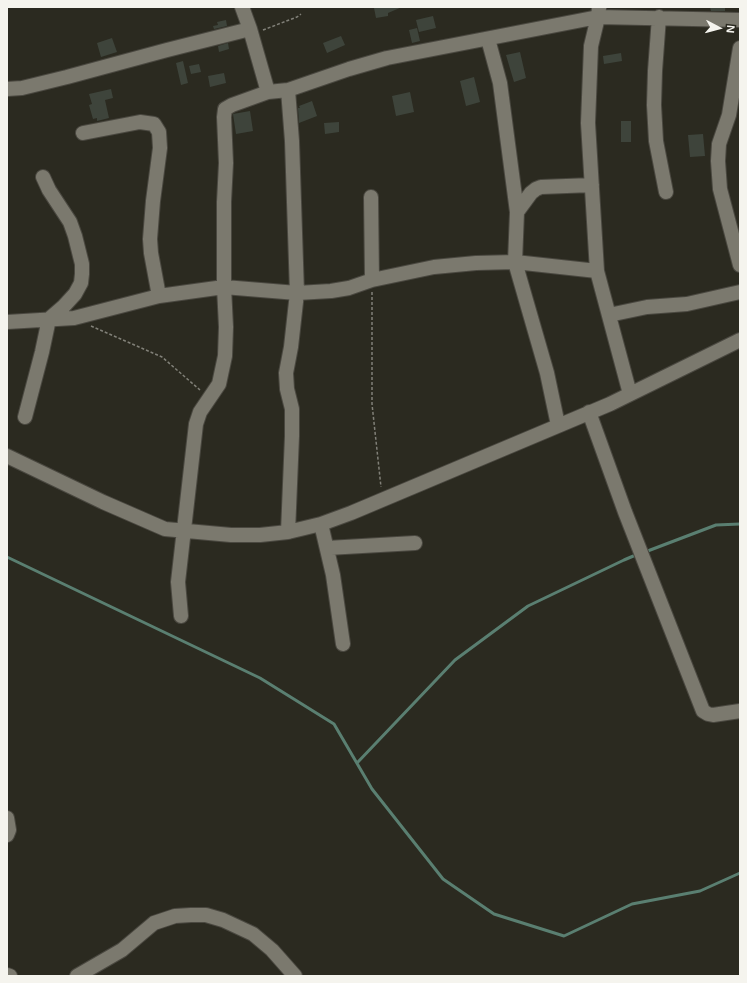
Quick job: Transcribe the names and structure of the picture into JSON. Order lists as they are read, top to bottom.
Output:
{
  "north": "right"
}
